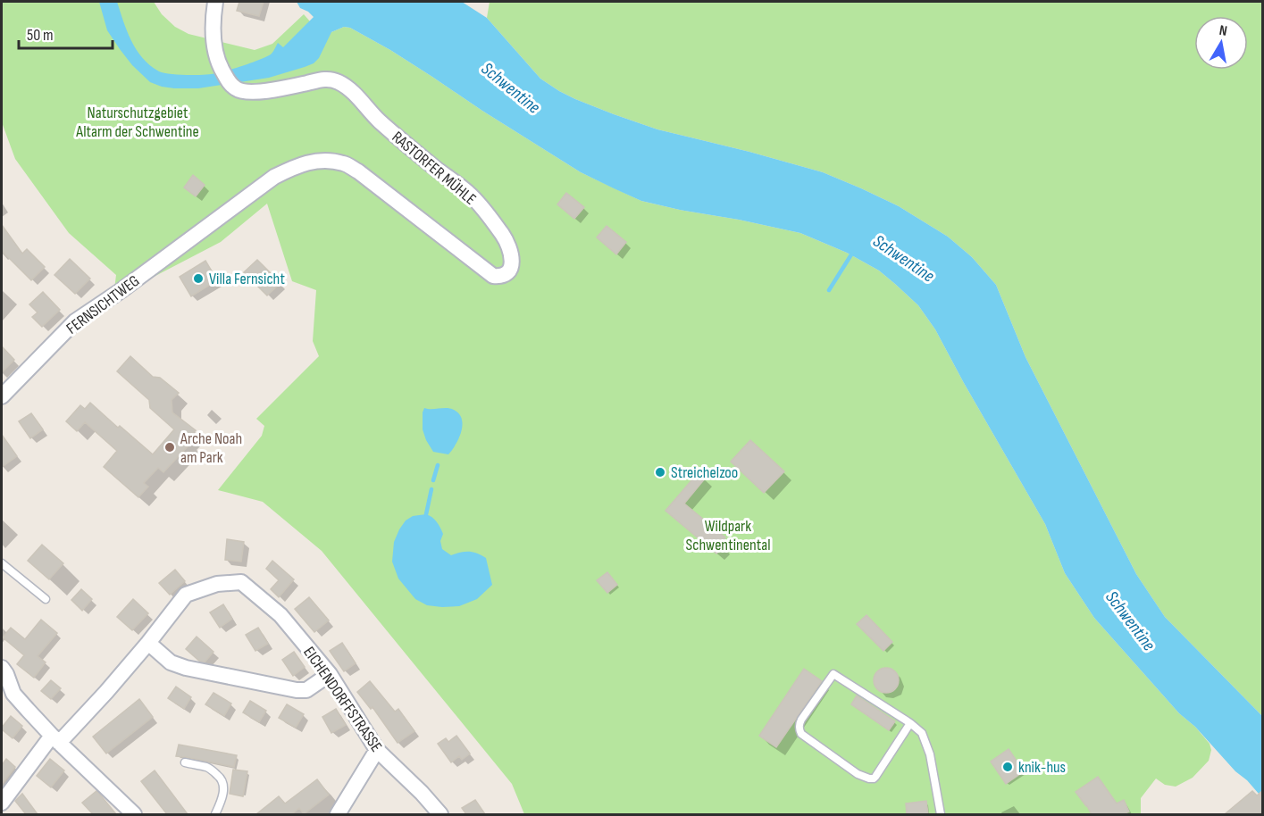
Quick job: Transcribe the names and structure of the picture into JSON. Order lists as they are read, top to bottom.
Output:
{
  "streets": {
    "street": ["RASTORFER MÜHLE", "FERNSICHTWEG", "EICHENDORFFSTRASSE"]
  },
  "crossings": [
    ["RASTORFER MÜHLE", "FERNSICHTWEG"]
  ],
  "water": ["Schwentine"],
  "parks": ["Naturschutzgebiet Altarm der Schwentine", "Wildpark Schwentinental"],
  "places": [
    "Villa Fernsicht",
    "Arche Noah am Park",
    "Streichelzoo",
    "knik-hus"
  ],
  "scale_bar": "50 m",
  "north": "top"
}
